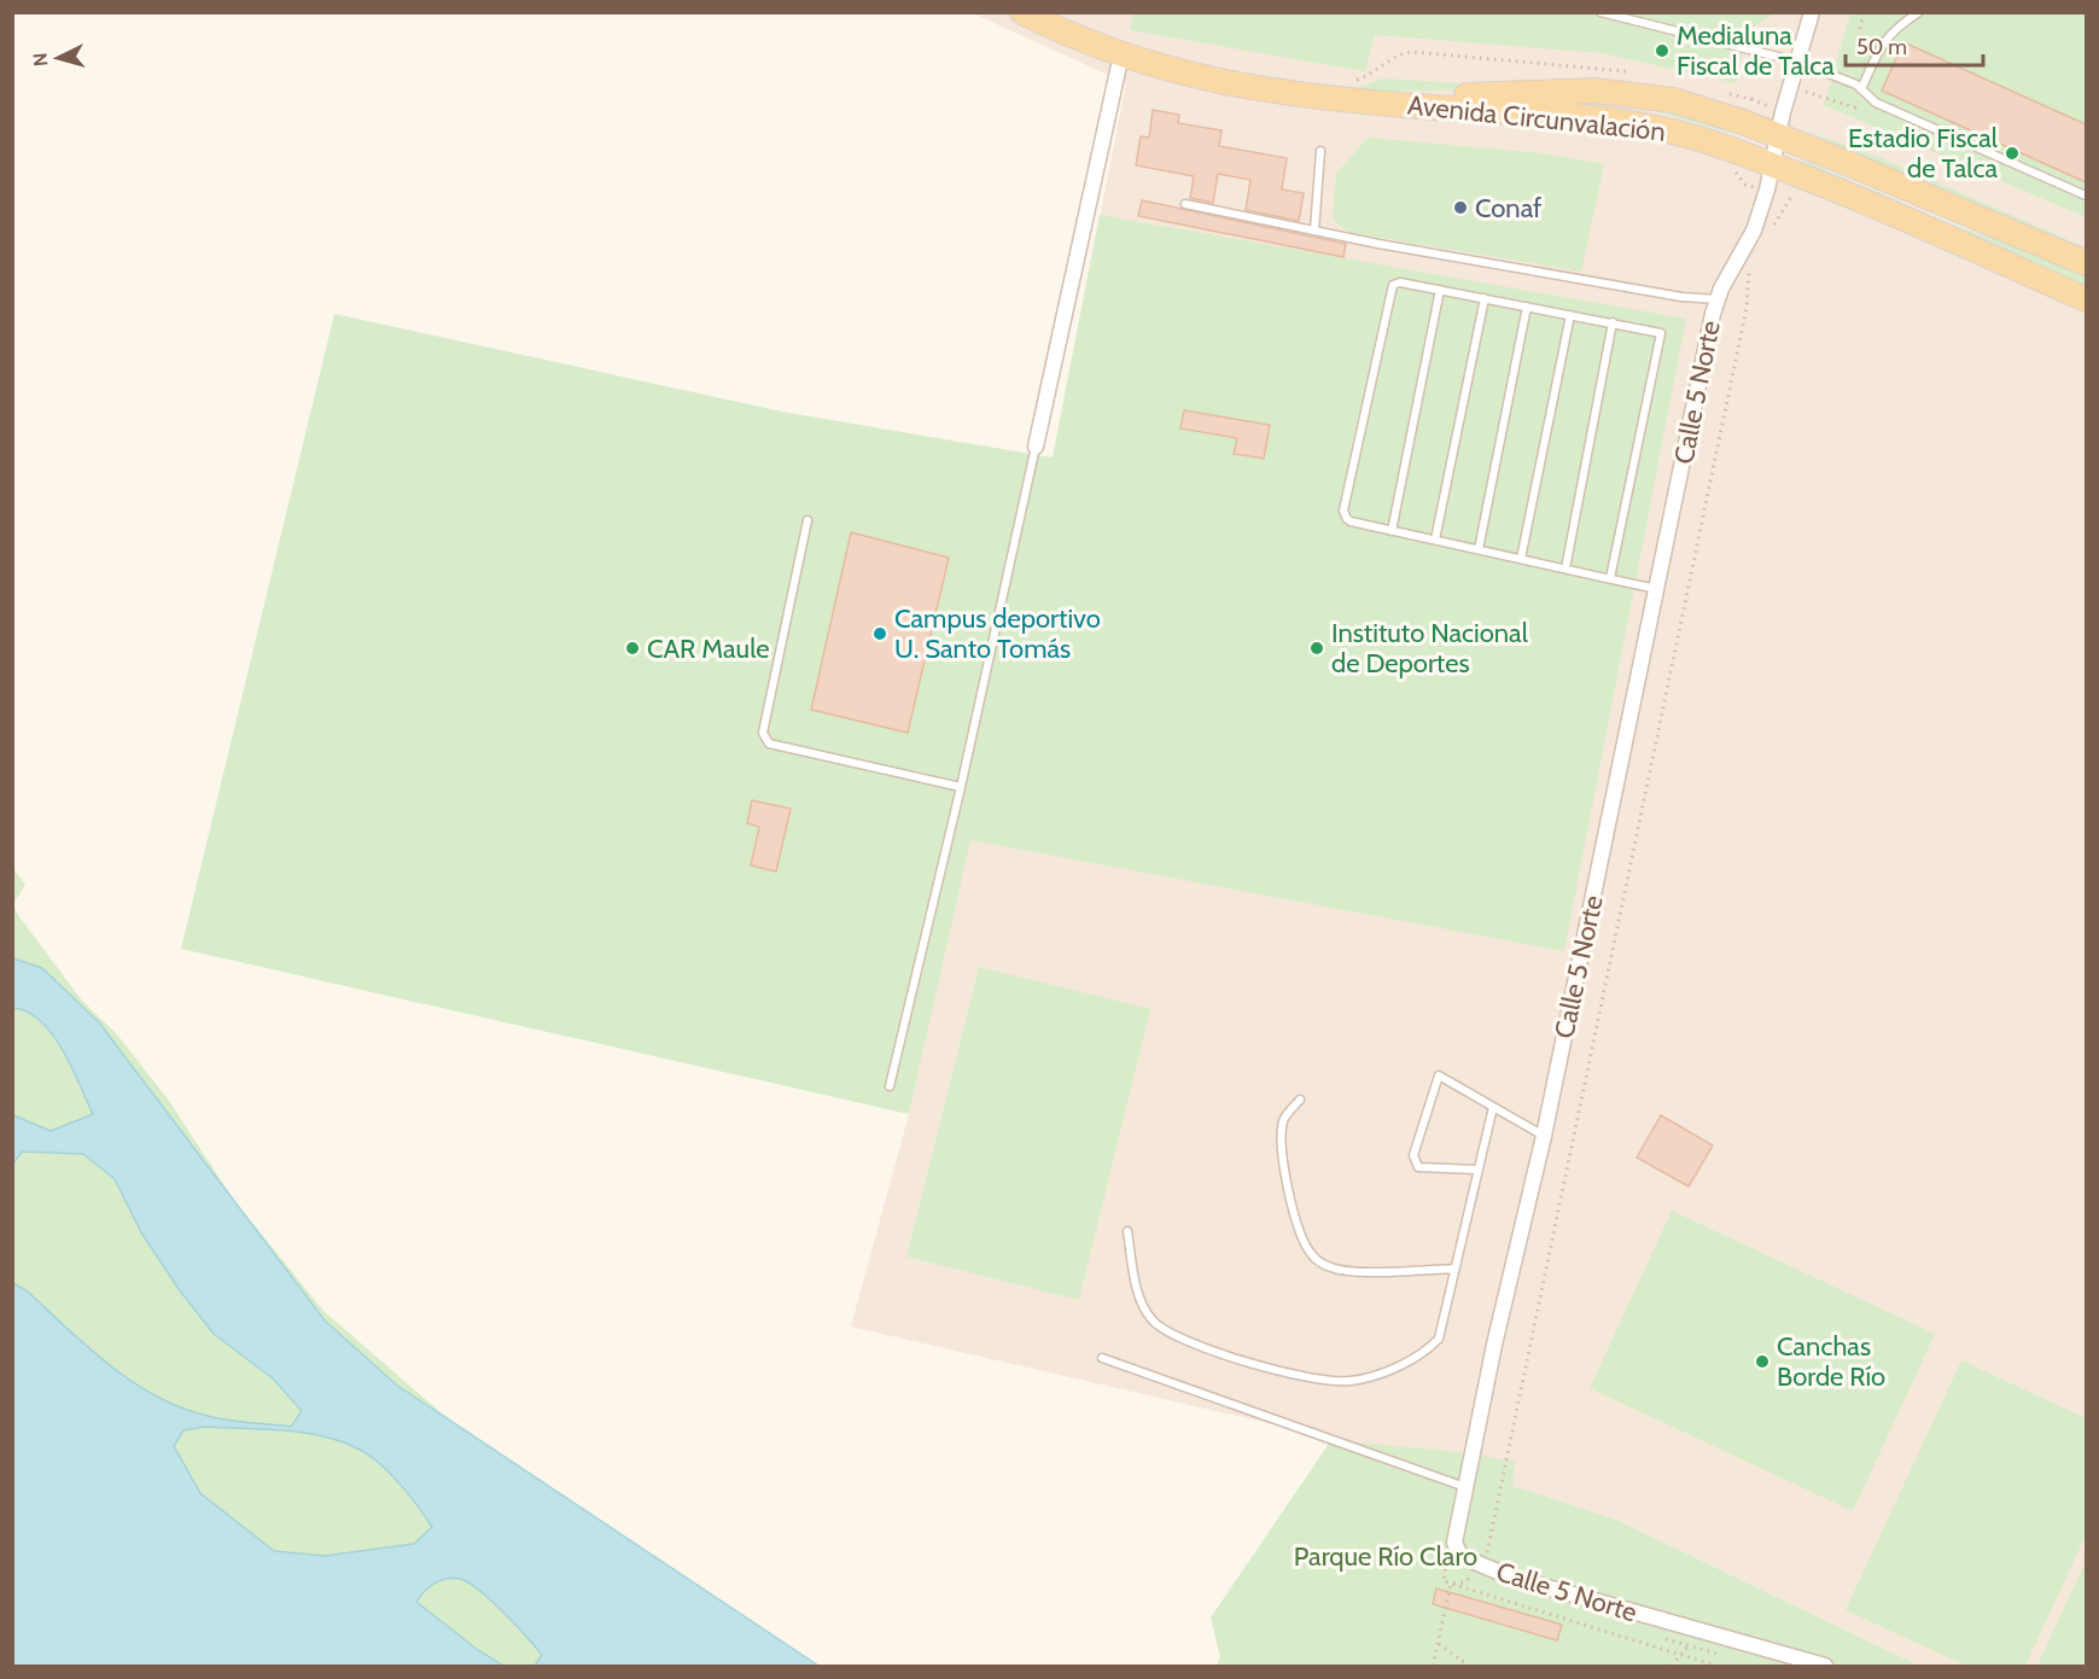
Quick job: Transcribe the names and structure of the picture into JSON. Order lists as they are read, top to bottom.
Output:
{
  "streets": {
    "main road": ["Avenida Circunvalación"],
    "street": ["Calle 5 Norte"]
  },
  "crossings": [
    ["Avenida Circunvalación", "Calle 5 Norte"]
  ],
  "parks": ["Parque Río Claro"],
  "places": [
    "Medialuna Fiscal de Talca",
    "Estadio Fiscal de Talca",
    "Conaf",
    "Campus deportivo U. Santo Tomás",
    "CAR Maule",
    "Instituto Nacional de Deportes",
    "Canchas Borde Río"
  ],
  "scale_bar": "50 m",
  "north": "left"
}
